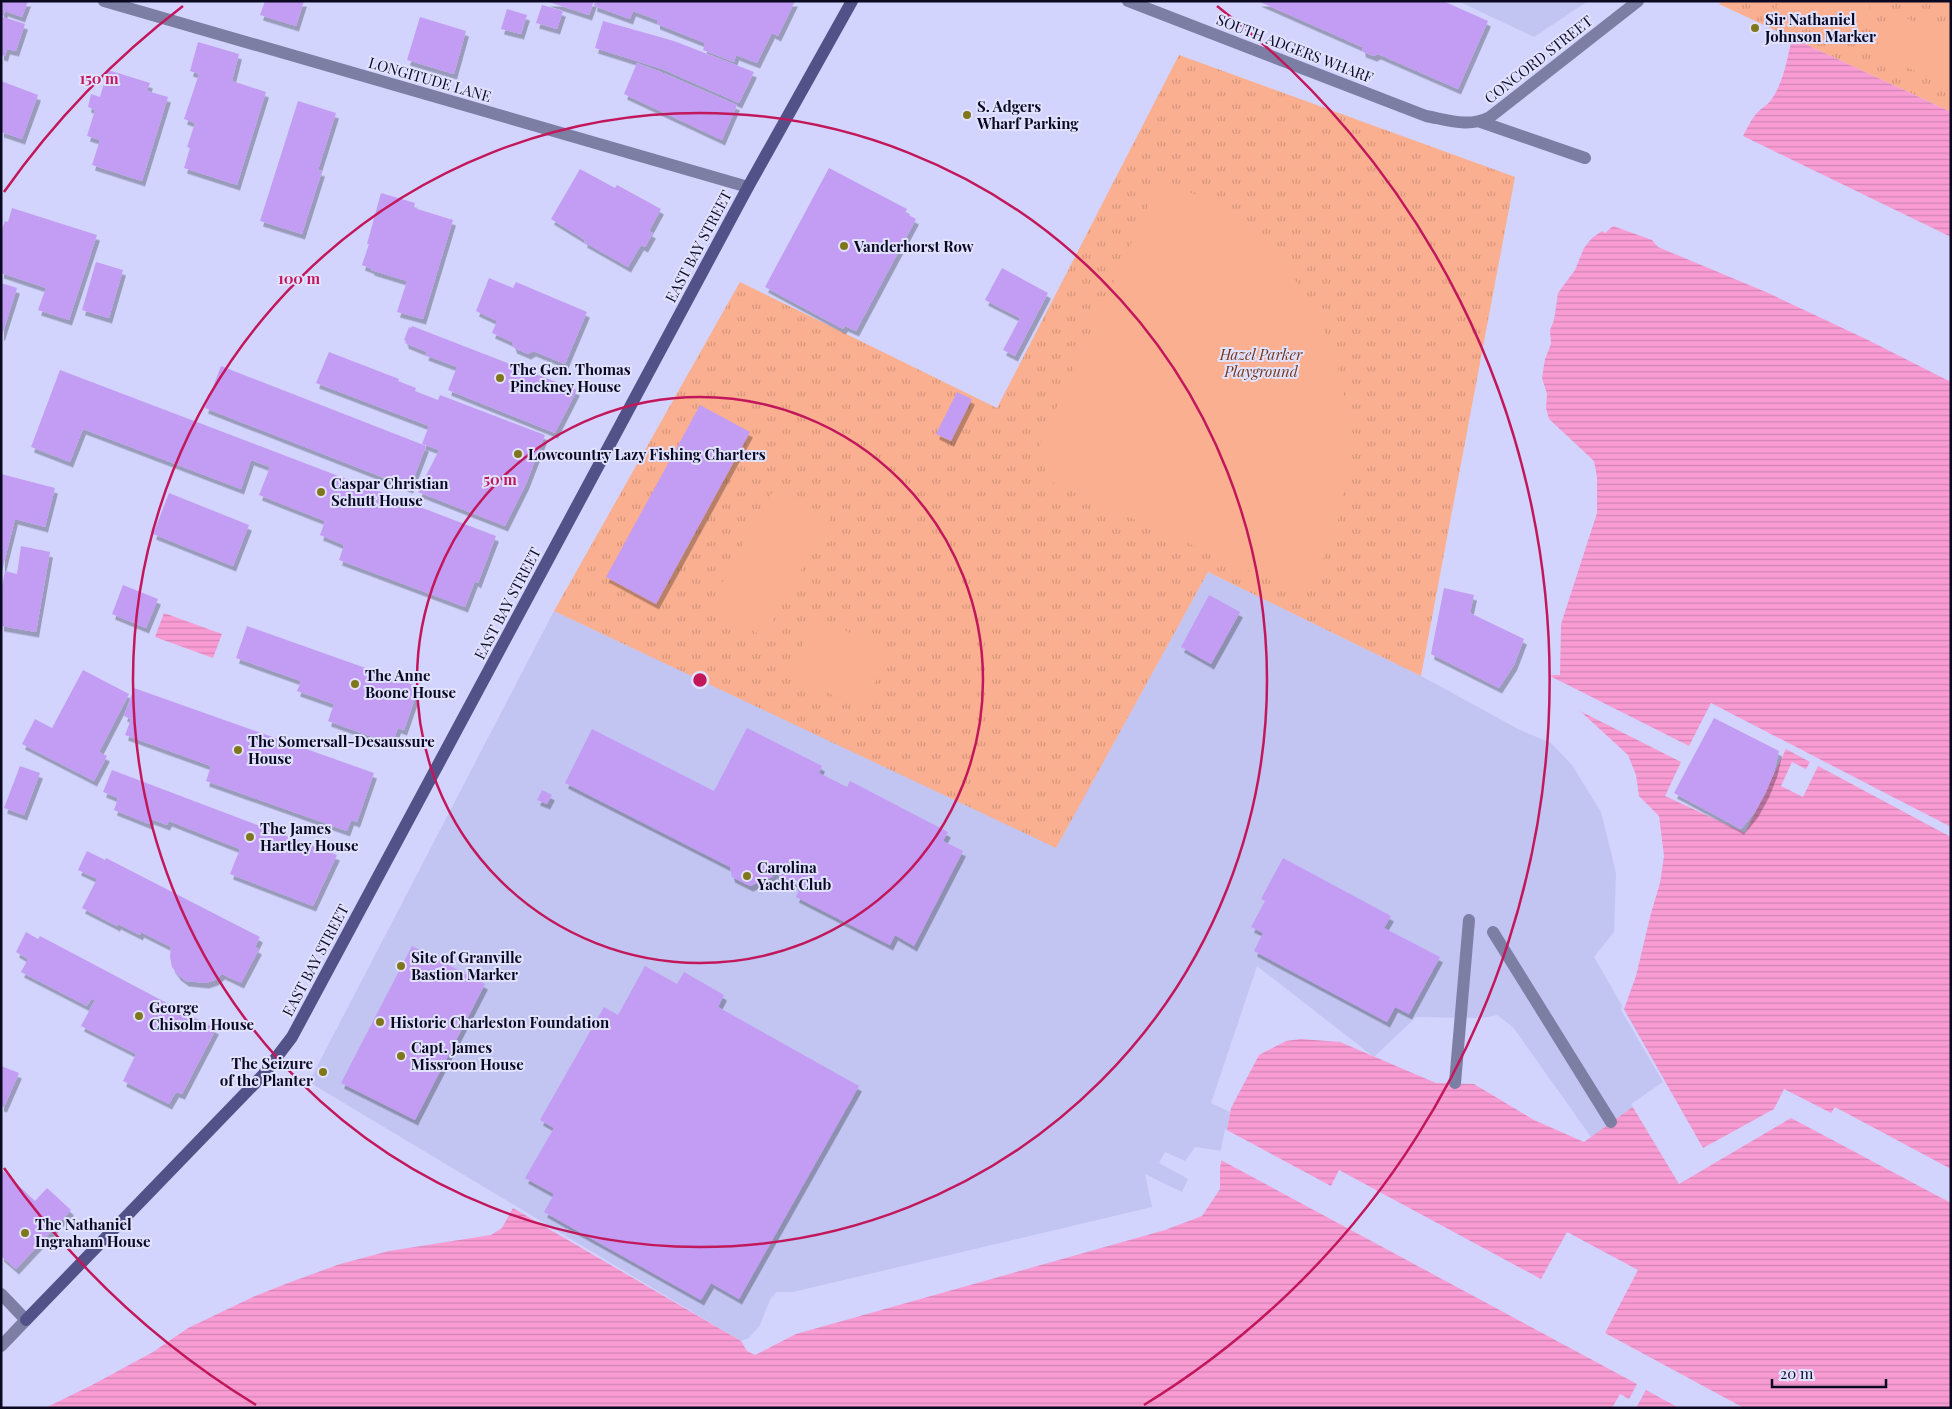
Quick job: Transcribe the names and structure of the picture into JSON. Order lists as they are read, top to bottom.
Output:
{
  "streets": {
    "street": [
      "SOUTH ADGERS WHARF",
      "CONCORD STREET",
      "LONGITUDE LANE",
      "EAST BAY STREET"
    ]
  },
  "crossings": [
    ["SOUTH ADGERS WHARF", "CONCORD STREET"],
    ["LONGITUDE LANE", "EAST BAY STREET"]
  ],
  "parks": ["Hazel Parker Playground"],
  "places": [
    "Sir Nathaniel Johnson Marker",
    "S. Adgers Wharf Parking",
    "Vanderhorst Row",
    "The Gen. Thomas Pinckney House",
    "Lowcountry Lazy Fishing Charters",
    "Caspar Christian Schutt House",
    "The Anne Boone House",
    "The Somersall-Desaussure House",
    "The James Hartley House",
    "Carolina Yacht Club",
    "Site of Granville Bastion Marker",
    "George Chisolm House",
    "Historic Charleston Foundation",
    "Capt. James Missroon House",
    "The Seizure of the Planter",
    "The Nathaniel Ingraham House"
  ],
  "scale_bar": "20 m",
  "rings": ["150 m", "100 m", "50 m"]
}
